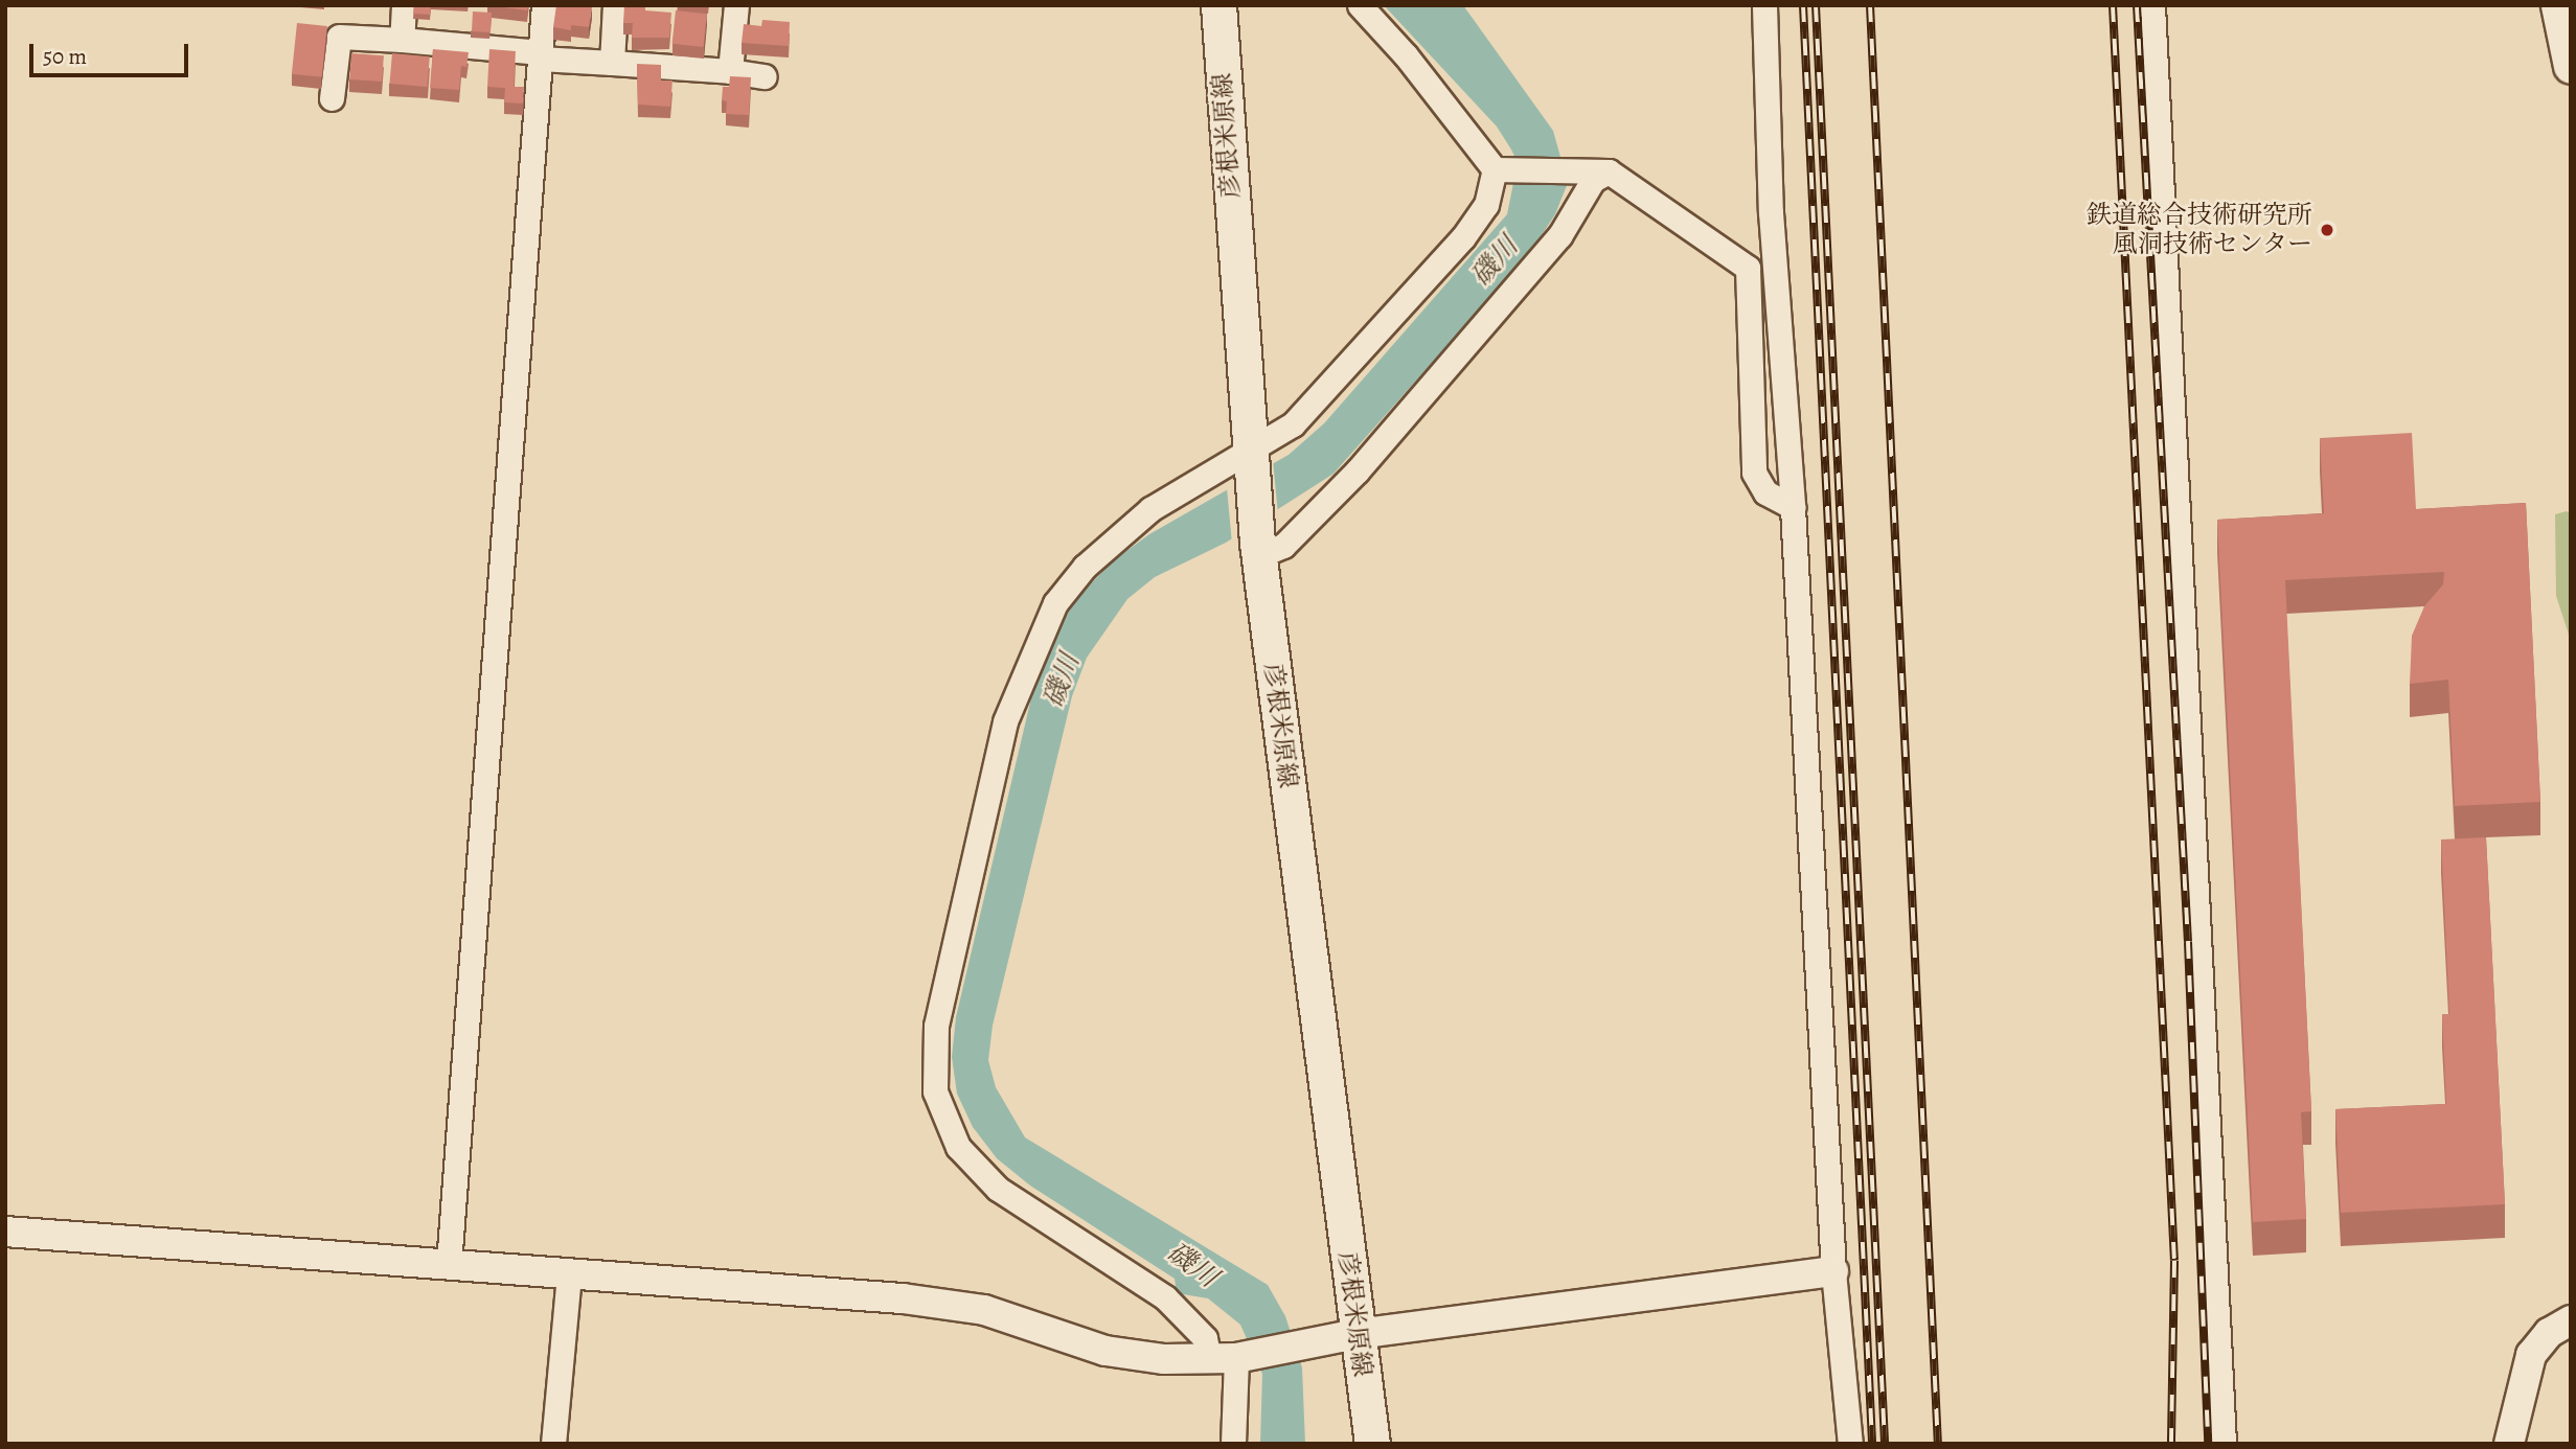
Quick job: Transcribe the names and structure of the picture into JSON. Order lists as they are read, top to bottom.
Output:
{
  "streets": {
    "main road": ["彦根米原線"]
  },
  "water": ["磯川"],
  "places": ["鉄道総合技術研究所 風洞技術センター"],
  "scale_bar": "50 m"
}
